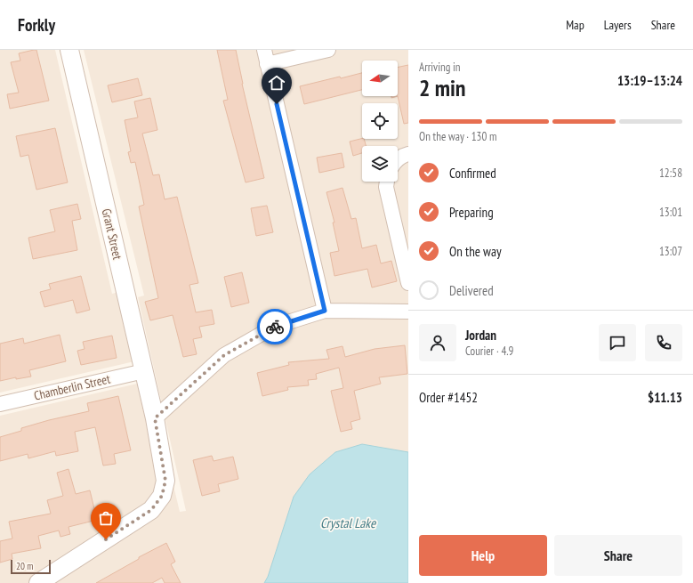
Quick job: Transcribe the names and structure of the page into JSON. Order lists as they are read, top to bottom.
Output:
{
  "streets": {
    "street": ["Grant Street", "Chamberlin Street"]
  },
  "crossings": [
    ["Grant Street", "Chamberlin Street"]
  ],
  "water": ["Crystal Lake"],
  "scale_bar": "20 m",
  "north": "left",
  "page": {
    "header": "Forkly",
    "nav": ["Map", "Layers", "Share"],
    "heading": ["2 min", "Arriving in", "13:19–13:24"],
    "panel": [
      "Jordan",
      "Courier · 4.9",
      "Order #1452",
      "$11.13"
    ],
    "bar": "On the way · 130 m",
    "list": [
      ["Confirmed", "12:58"],
      ["Preparing", "13:01"],
      ["On the way", "13:07"],
      "Delivered"
    ],
    "buttons": ["Help", "Share"],
    "scale": "20 m"
  }
}
